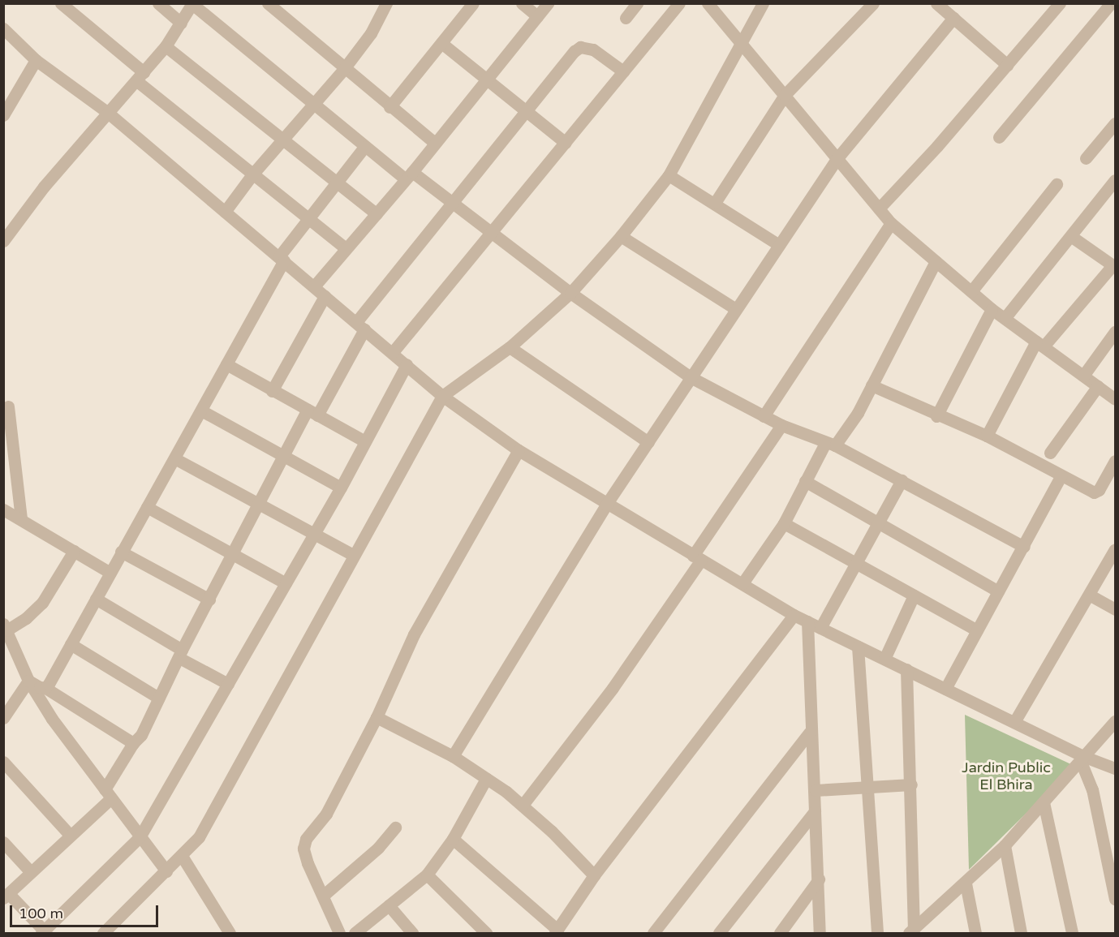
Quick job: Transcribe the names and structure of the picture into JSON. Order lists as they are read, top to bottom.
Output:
{
  "parks": ["Jardin Public El Bhira"],
  "scale_bar": "100 m"
}
